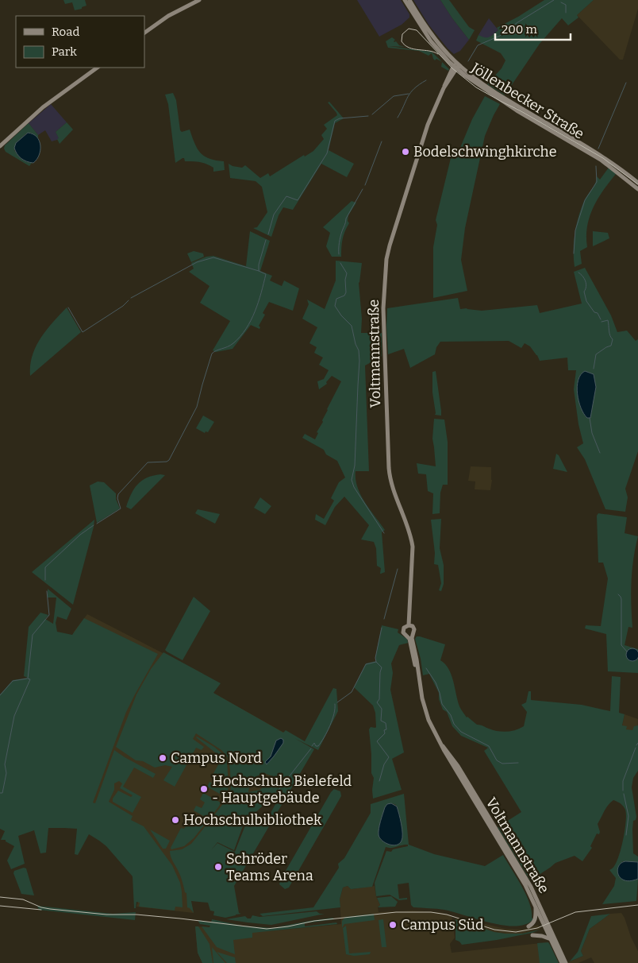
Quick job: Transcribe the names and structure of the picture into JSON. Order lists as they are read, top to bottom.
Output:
{
  "streets": {
    "street": ["Jöllenbecker Straße", "Voltmannstraße"]
  },
  "crossings": [
    ["Jöllenbecker Straße", "Voltmannstraße"]
  ],
  "places": [
    "Bodelschwinghkirche",
    "Campus Nord",
    "Hochschule Bielefeld - Hauptgebäude",
    "Hochschulbibliothek",
    "Schröder Teams Arena",
    "Campus Süd"
  ],
  "legend": ["Road", "Park"],
  "scale_bar": "200 m"
}
